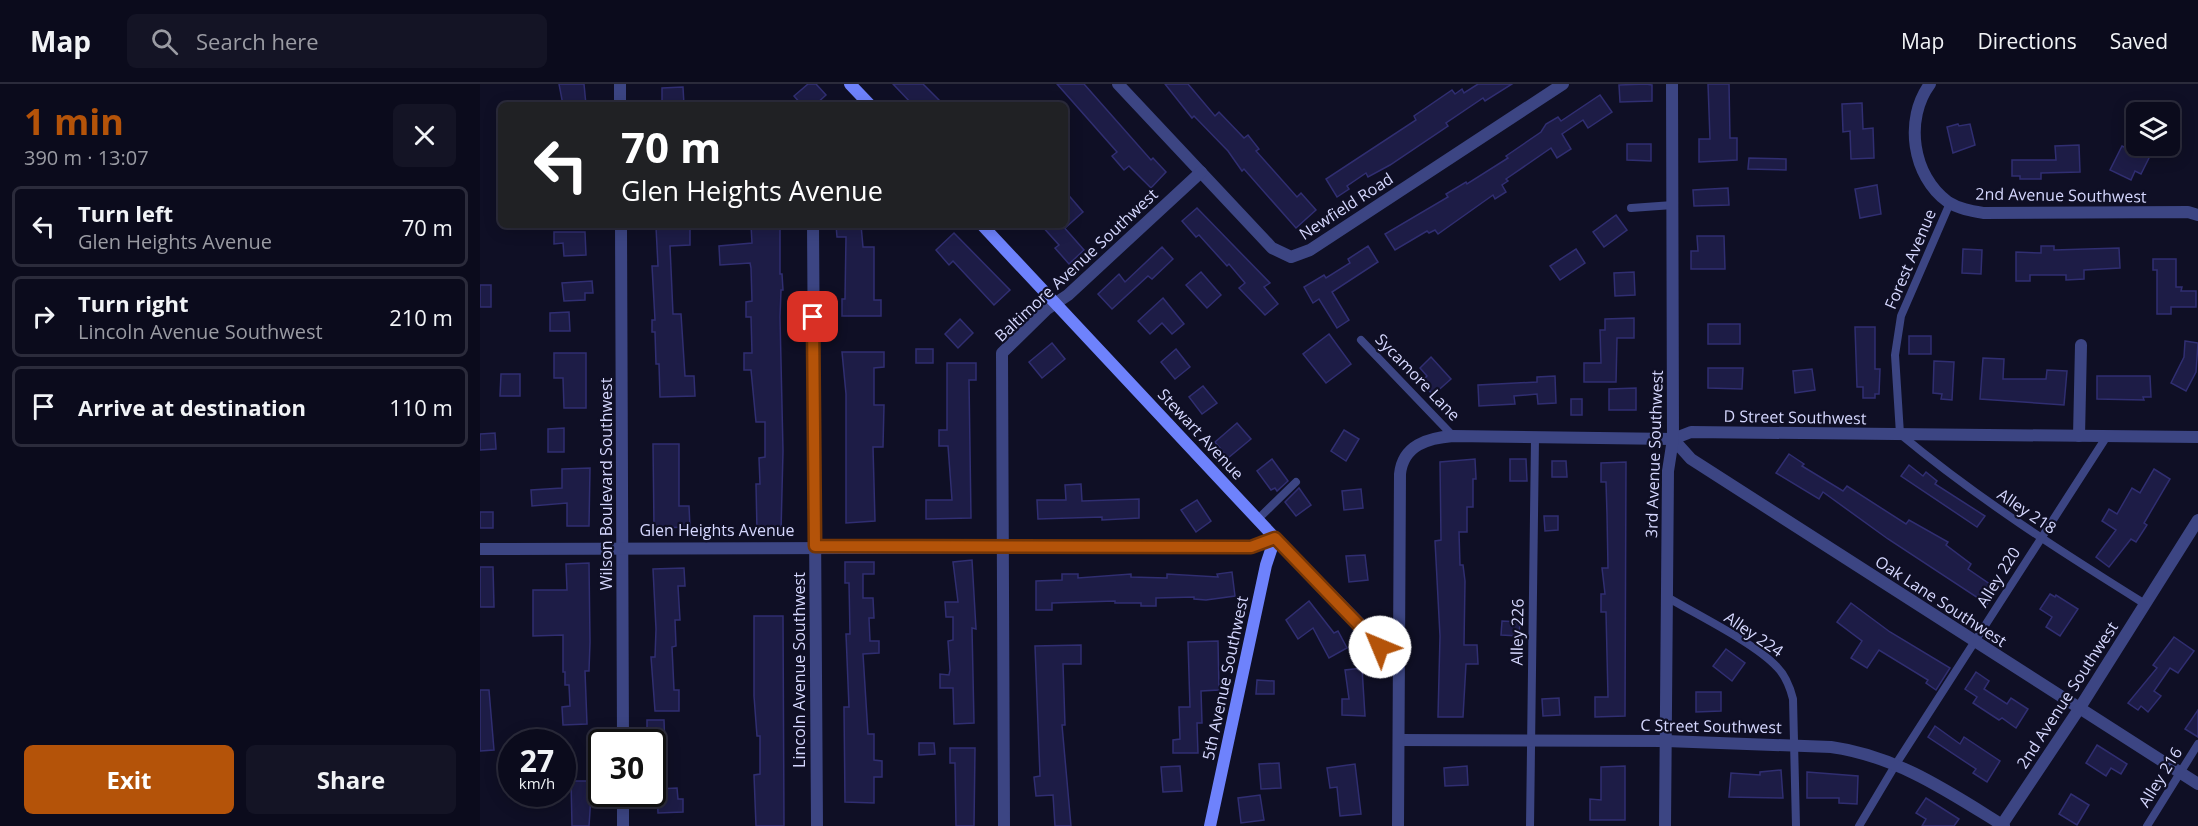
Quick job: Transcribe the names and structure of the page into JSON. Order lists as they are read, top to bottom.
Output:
{
  "streets": {
    "street": [
      "2nd Avenue Southwest",
      "Newfield Road",
      "Baltimore Avenue Southwest",
      "D Street Southwest",
      "Stewart Avenue",
      "3rd Avenue Southwest",
      "Wilson Boulevard Southwest",
      "Glen Heights Avenue",
      "Oak Lane Southwest",
      "Lincoln Avenue Southwest",
      "5th Avenue Southwest",
      "C Street Southwest"
    ],
    "lane": [
      "Forest Avenue",
      "Sycamore Lane",
      "Alley 218",
      "Alley 220",
      "Alley 226",
      "Alley 224",
      "Alley 216"
    ]
  },
  "crossings": [
    ["2nd Avenue Southwest", "Forest Avenue"],
    ["2nd Avenue Southwest", "Alley 218"],
    ["2nd Avenue Southwest", "Oak Lane Southwest"],
    ["2nd Avenue Southwest", "C Street Southwest"],
    ["Newfield Road", "Baltimore Avenue Southwest"],
    ["Forest Avenue", "D Street Southwest"],
    ["Forest Avenue", "Alley 218"],
    ["Baltimore Avenue Southwest", "Stewart Avenue"],
    ["Baltimore Avenue Southwest", "Glen Heights Avenue"],
    ["Sycamore Lane", "D Street Southwest"],
    ["D Street Southwest", "Stewart Avenue"],
    ["D Street Southwest", "3rd Avenue Southwest"],
    ["D Street Southwest", "Alley 218"],
    ["D Street Southwest", "Alley 220"],
    ["D Street Southwest", "Oak Lane Southwest"],
    ["D Street Southwest", "Alley 226"],
    ["Stewart Avenue", "Glen Heights Avenue"],
    ["Stewart Avenue", "5th Avenue Southwest"],
    ["3rd Avenue Southwest", "Oak Lane Southwest"],
    ["3rd Avenue Southwest", "Alley 224"],
    ["3rd Avenue Southwest", "C Street Southwest"],
    ["Wilson Boulevard Southwest", "Glen Heights Avenue"],
    ["Alley 218", "Alley 220"],
    ["Glen Heights Avenue", "Lincoln Avenue Southwest"],
    ["Glen Heights Avenue", "5th Avenue Southwest"],
    ["Alley 220", "Oak Lane Southwest"],
    ["Alley 220", "C Street Southwest"],
    ["Oak Lane Southwest", "Alley 216"],
    ["Alley 226", "C Street Southwest"],
    ["Alley 224", "C Street Southwest"]
  ],
  "page": {
    "header": "Map",
    "search": "Search here",
    "nav": ["Map", "Directions", "Saved"],
    "heading": ["1 min", "390 m · 13:07"],
    "turn": ["70 m", "Glen Heights Avenue"],
    "list": [
      {
        "name": "Turn left",
        "note": "Glen Heights Avenue",
        "value": "70 m"
      },
      {
        "name": "Turn right",
        "note": "Lincoln Avenue Southwest",
        "value": "210 m"
      },
      {
        "name": "Arrive at destination",
        "value": "110 m"
      }
    ],
    "speed": "27 km/h",
    "limit": "30",
    "buttons": ["Exit", "Share"]
  }
}
